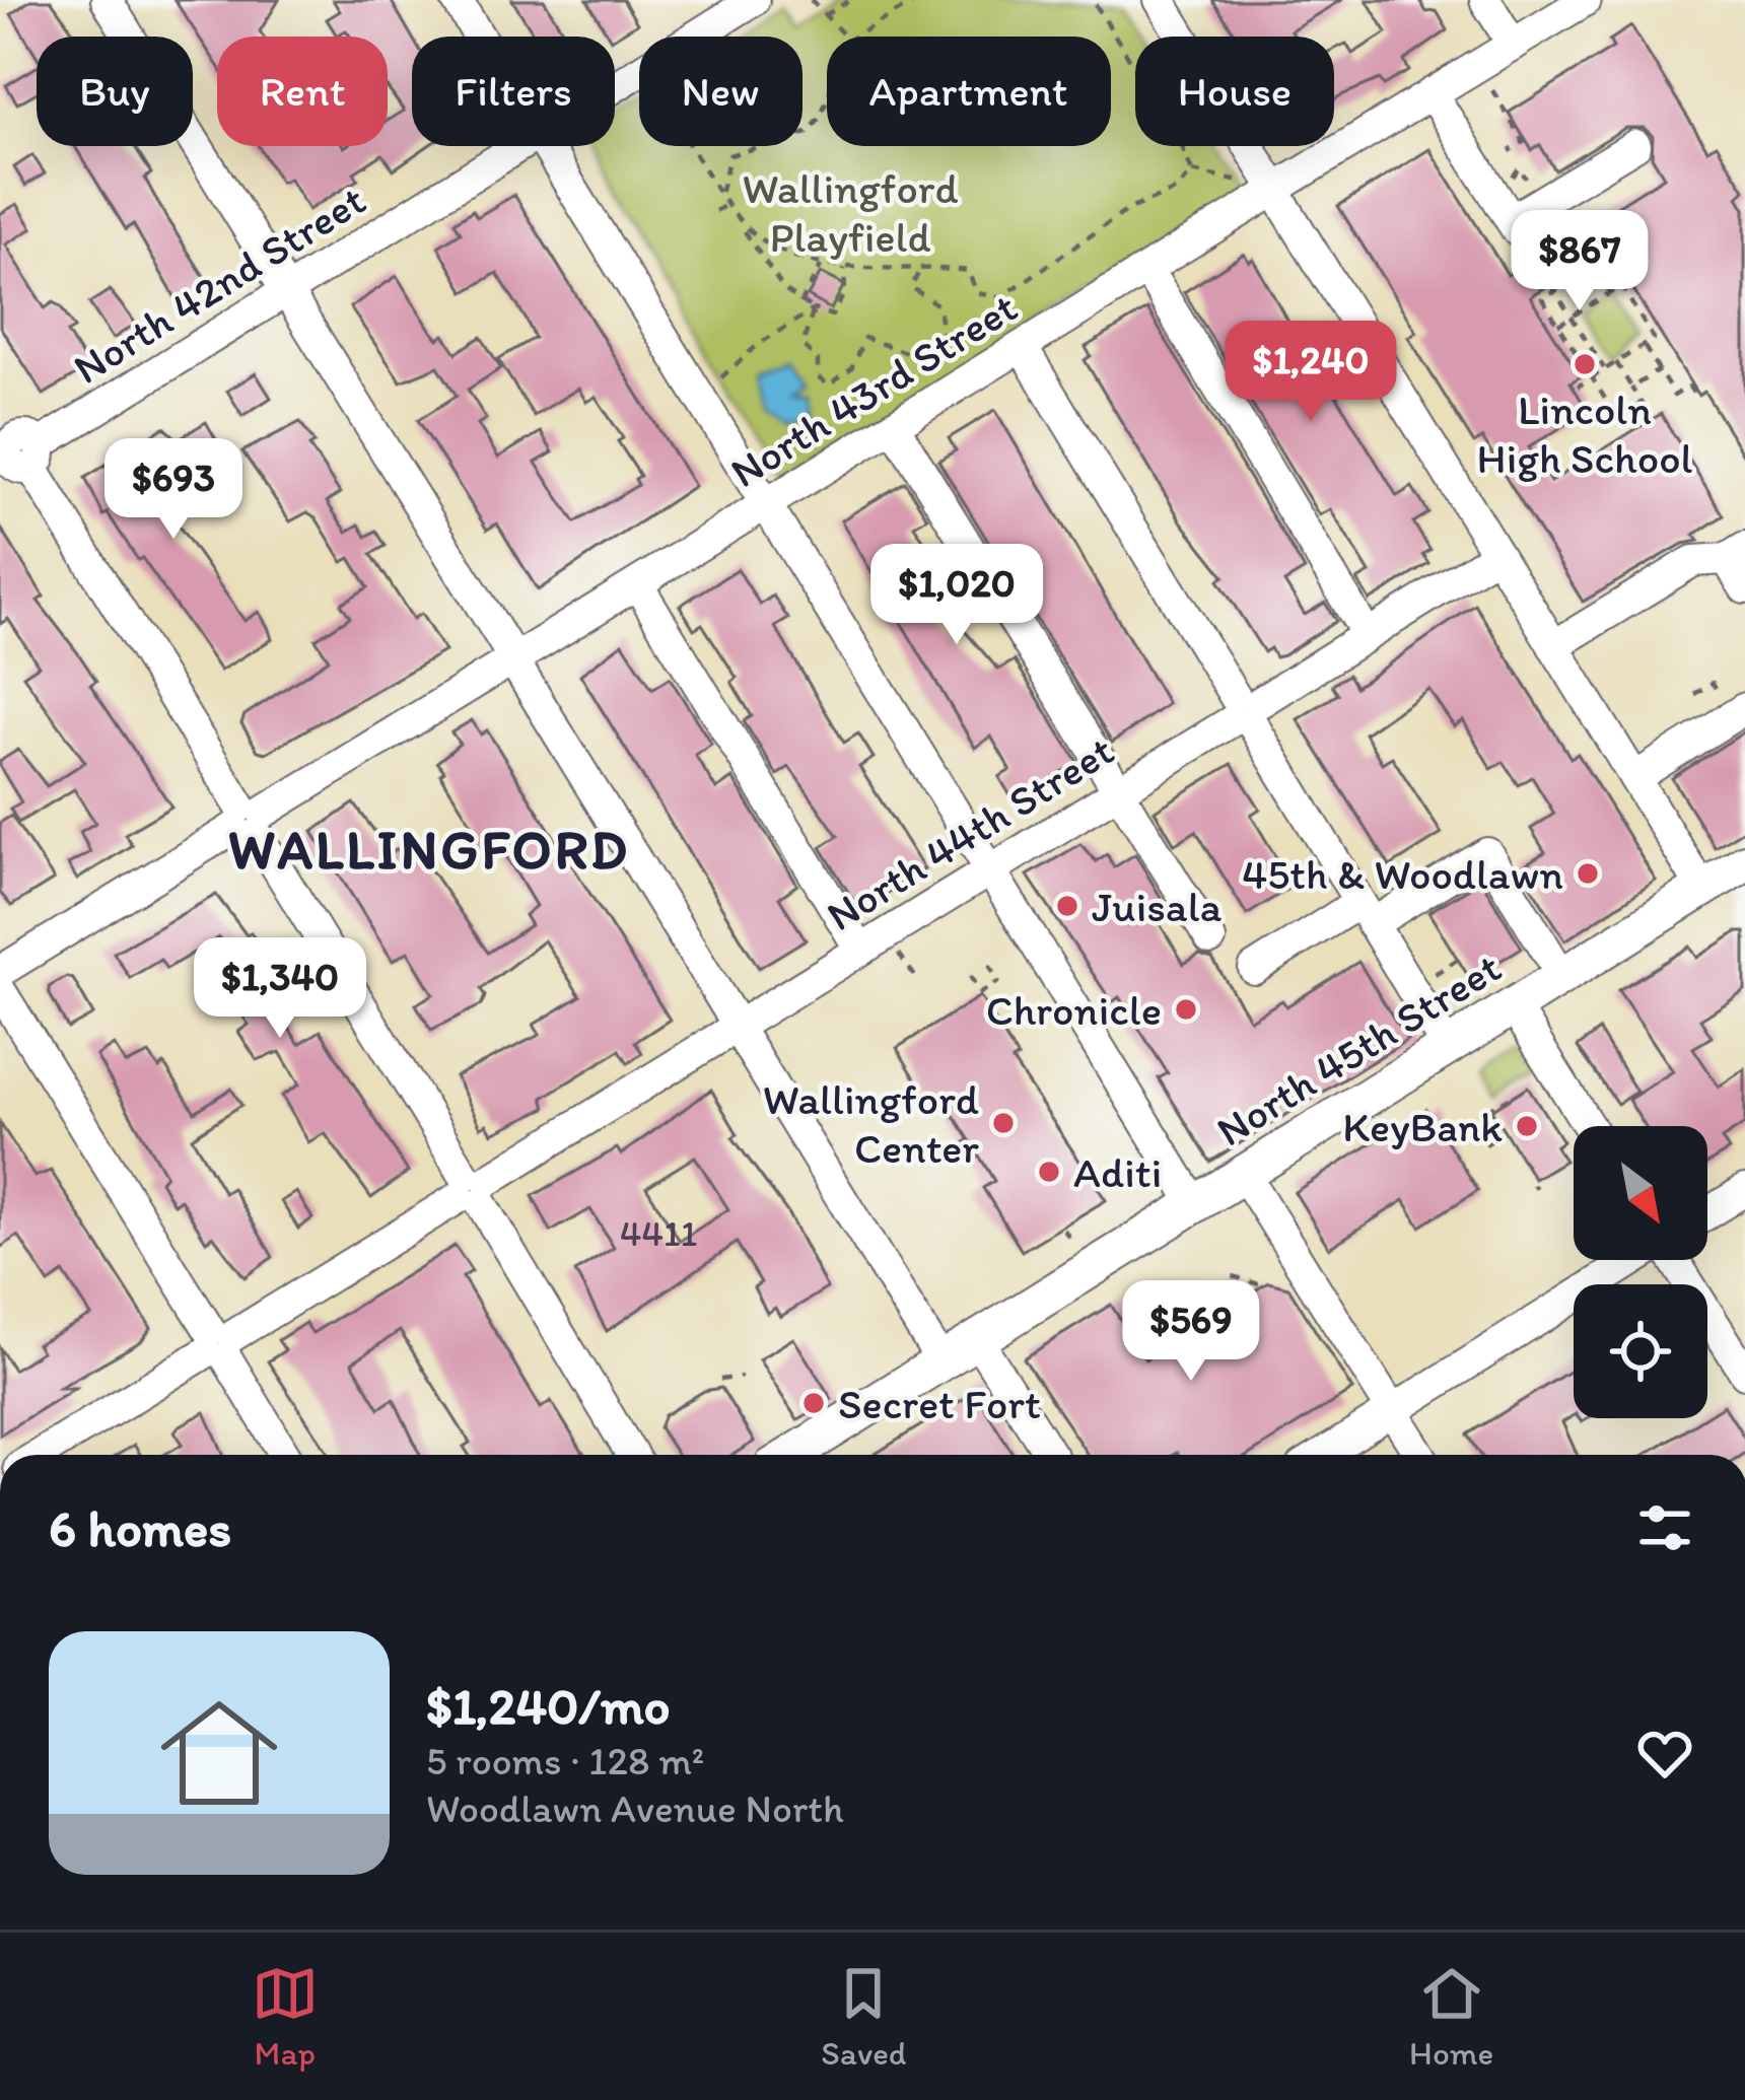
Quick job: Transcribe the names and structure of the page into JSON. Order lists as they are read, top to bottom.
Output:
{
  "streets": {
    "main road": ["North 45th Street"],
    "street": ["North 42nd Street", "North 43rd Street", "North 44th Street"]
  },
  "districts": ["WALLINGFORD"],
  "parks": ["Wallingford Playfield"],
  "places": [
    "Lincoln High School",
    "45th & Woodlawn",
    "Juisala",
    "Chronicle",
    "Wallingford Center",
    "KeyBank",
    "Aditi",
    "Secret Fort"
  ],
  "house_numbers": ["4411"],
  "north": "bottom right",
  "page": {
    "chip": [
      "Buy",
      "Rent",
      "Filters",
      "New",
      "Apartment",
      "House"
    ],
    "price": [
      "$867",
      "$1,240",
      "$693",
      "$1,020",
      "$1,340",
      "$569"
    ],
    "heading": "6 homes",
    "list": [
      {
        "name": "$1,240/mo",
        "note": "5 rooms · 128 m² · Woodlawn Avenue North"
      }
    ],
    "tabs": ["Map", "Saved", "Home"]
  }
}
